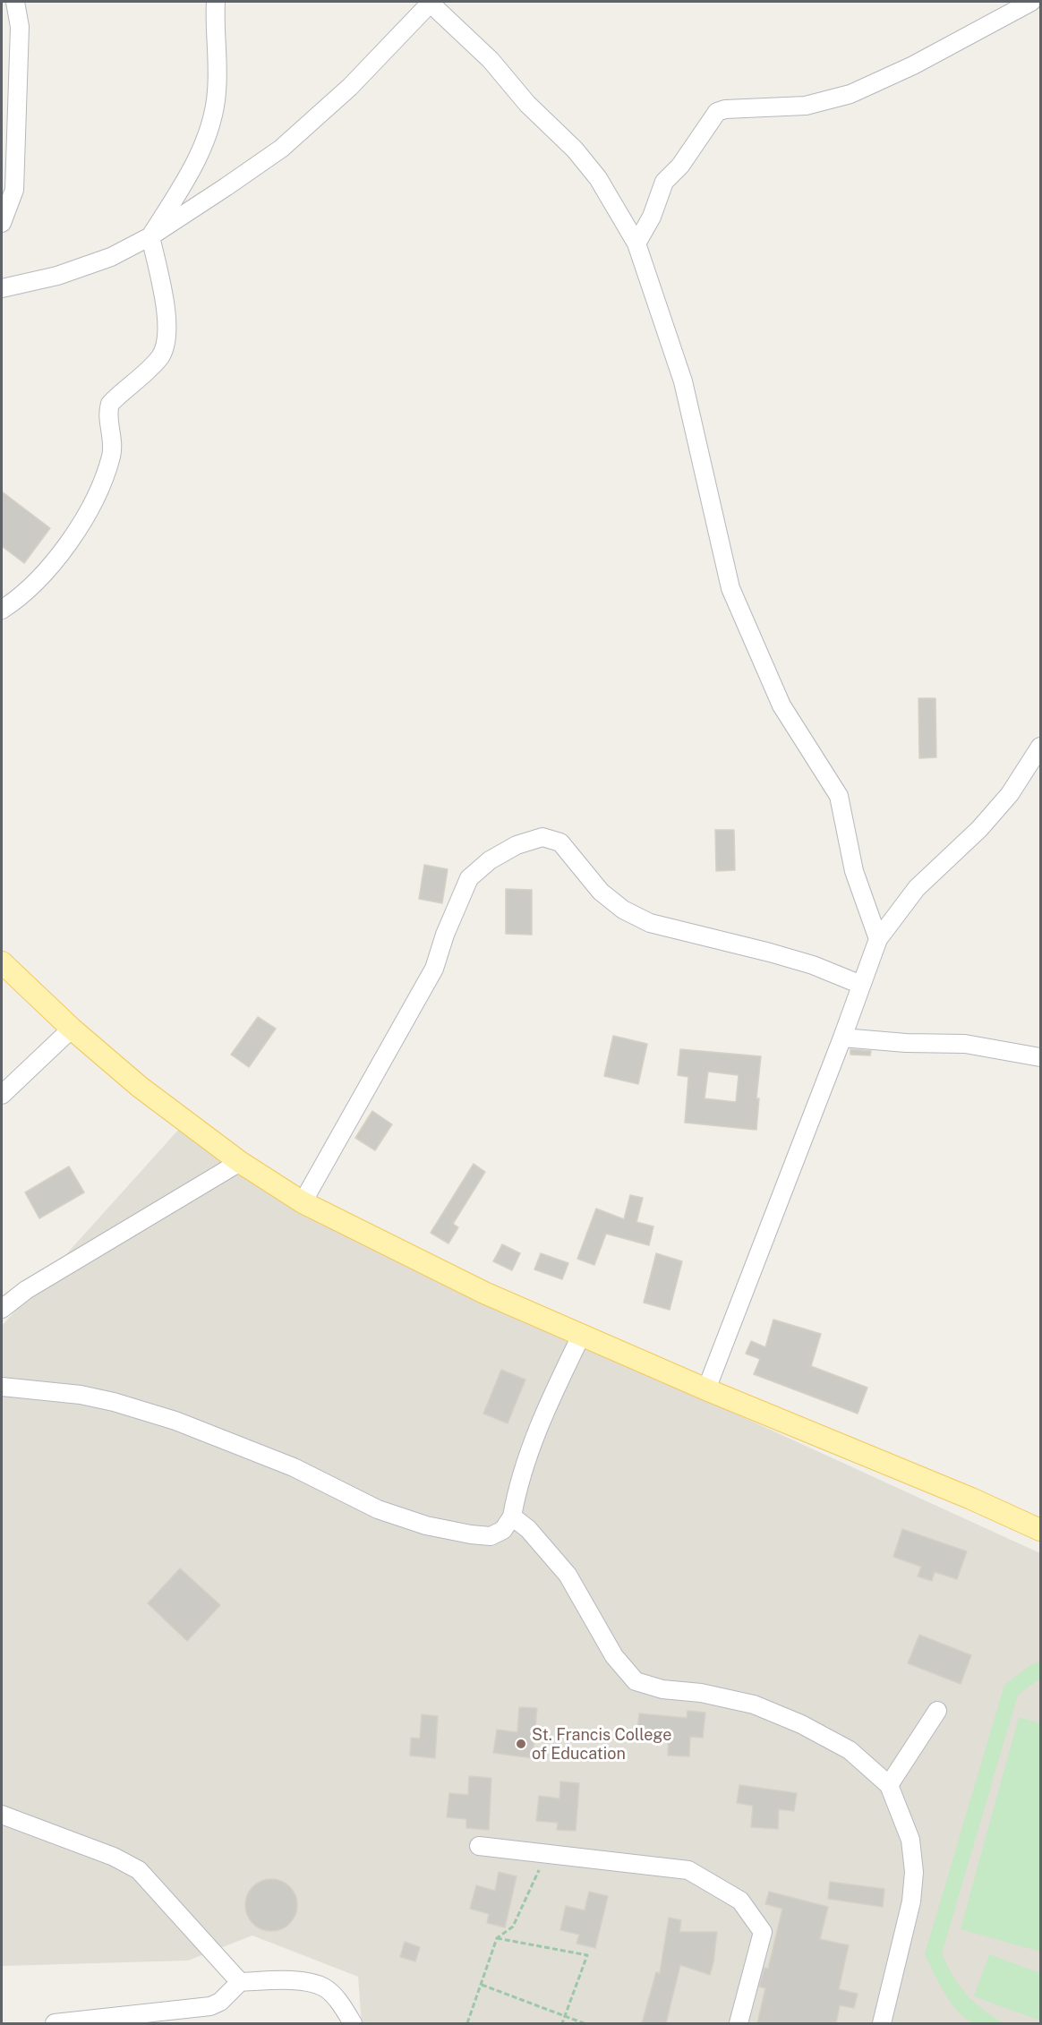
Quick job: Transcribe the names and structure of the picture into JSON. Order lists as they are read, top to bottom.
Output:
{
  "places": ["St. Francis College of Education"]
}
